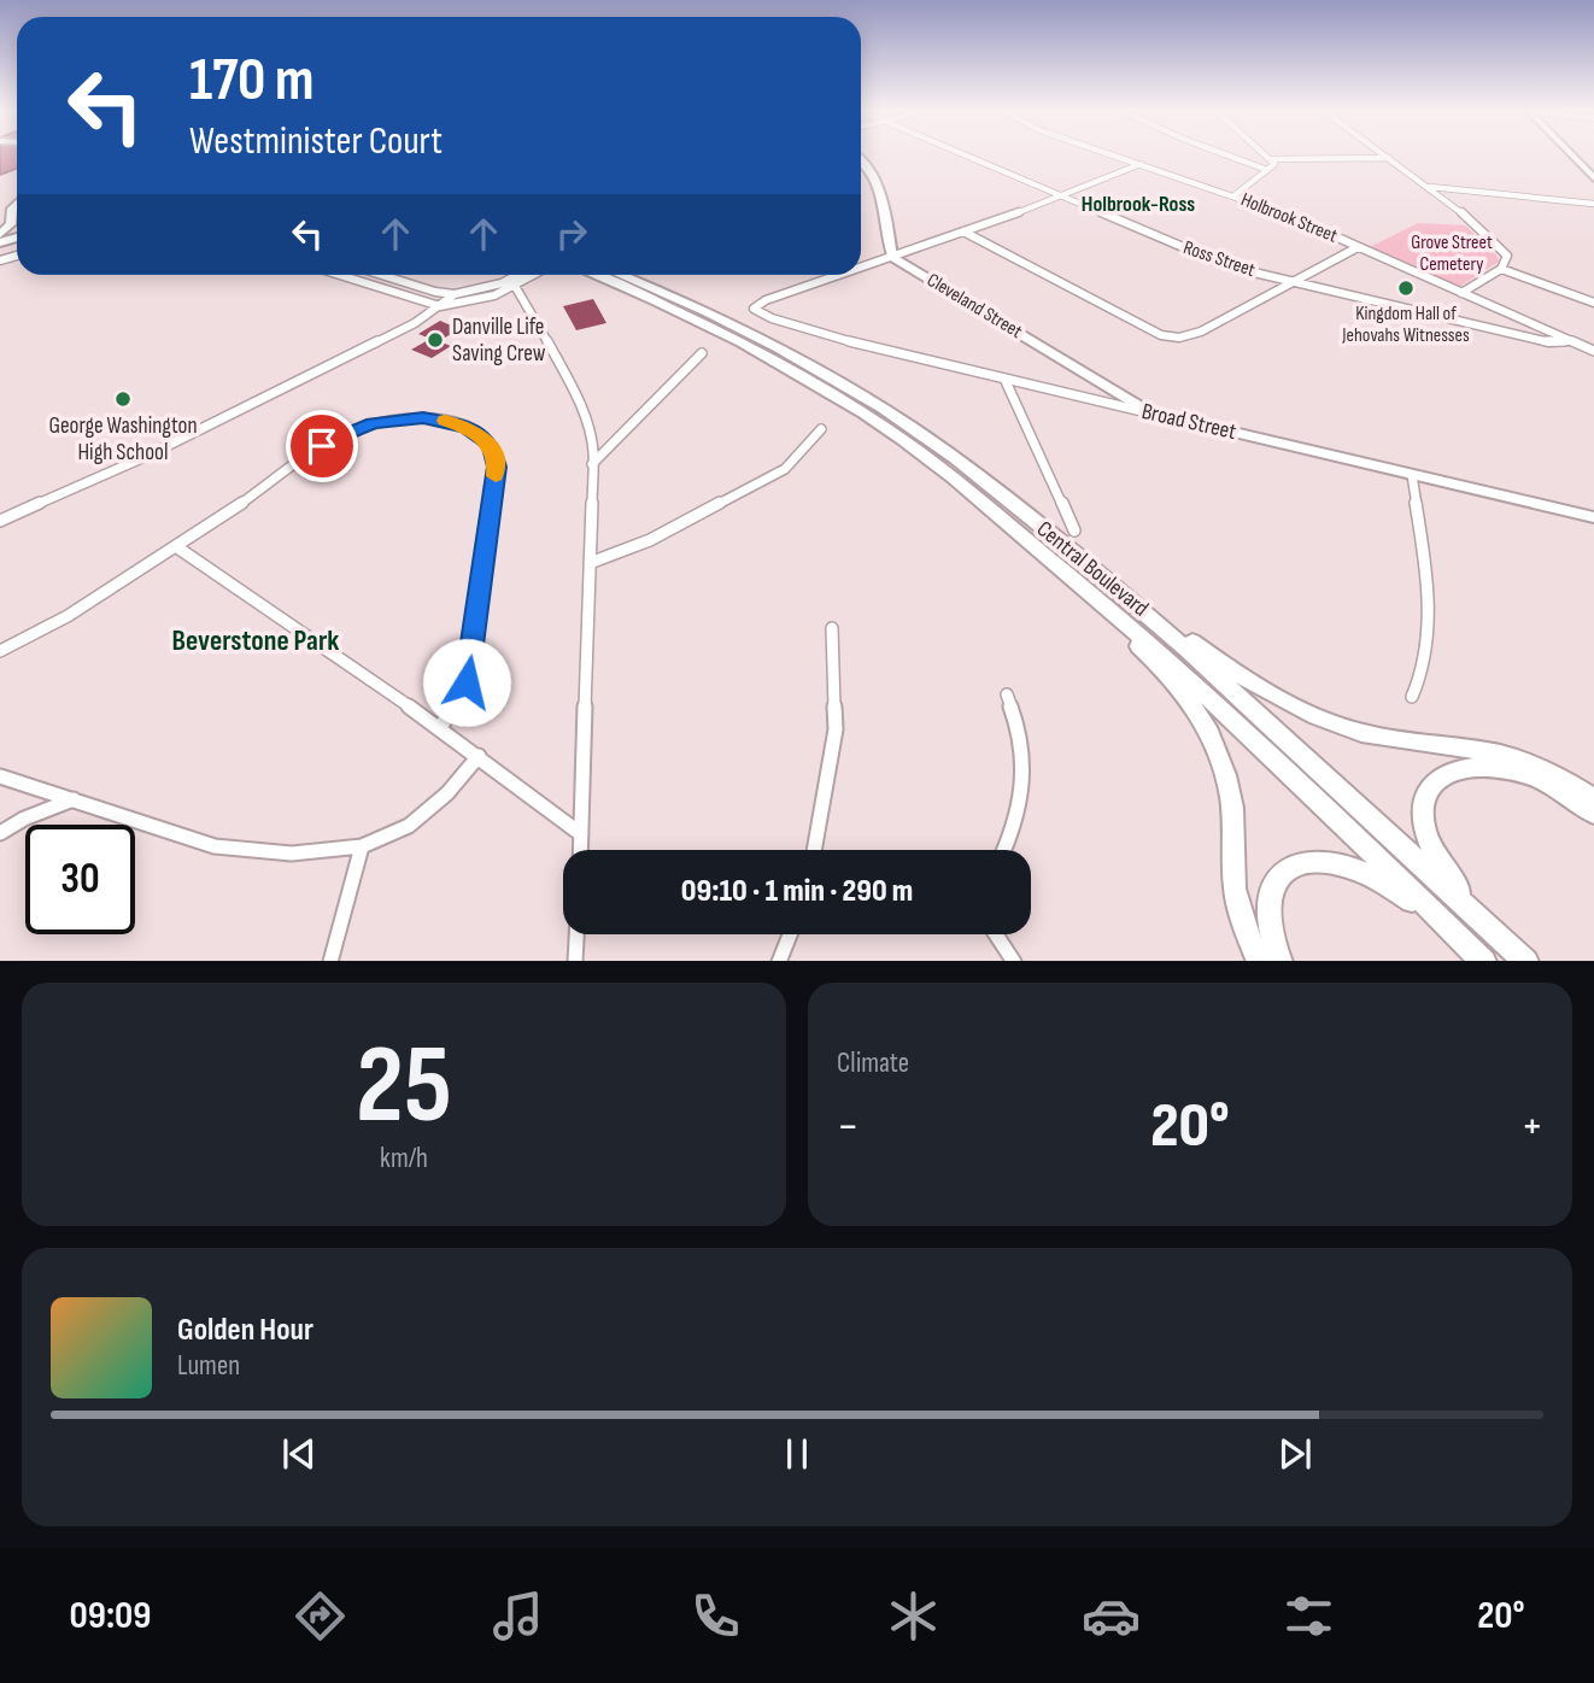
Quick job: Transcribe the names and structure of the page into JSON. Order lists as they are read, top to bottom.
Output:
{
  "streets": {
    "main road": ["Broad Street", "Central Boulevard"],
    "street": ["Holbrook Street", "Ross Street", "Cleveland Street"]
  },
  "crossings": [
    ["Holbrook Street", "Ross Street"],
    ["Cleveland Street", "Broad Street"]
  ],
  "districts": ["Holbrook-Ross", "Beverstone Park"],
  "parks": ["Grove Street Cemetery"],
  "places": ["Kingdom Hall of Jehovahs Witnesses", "Danville Life Saving Crew", "George Washington High School"],
  "page": {
    "turn": ["170 m", "Westminister Court"],
    "limit": "30",
    "trip": "09:10 · 1 min · 290 m",
    "tile": [
      ["25", "km/h"],
      "Climate"
    ],
    "heat": ["−", "20°", "+"],
    "song": ["Golden Hour", "Lumen"],
    "tabs": ["09:09", "20°"]
  }
}
